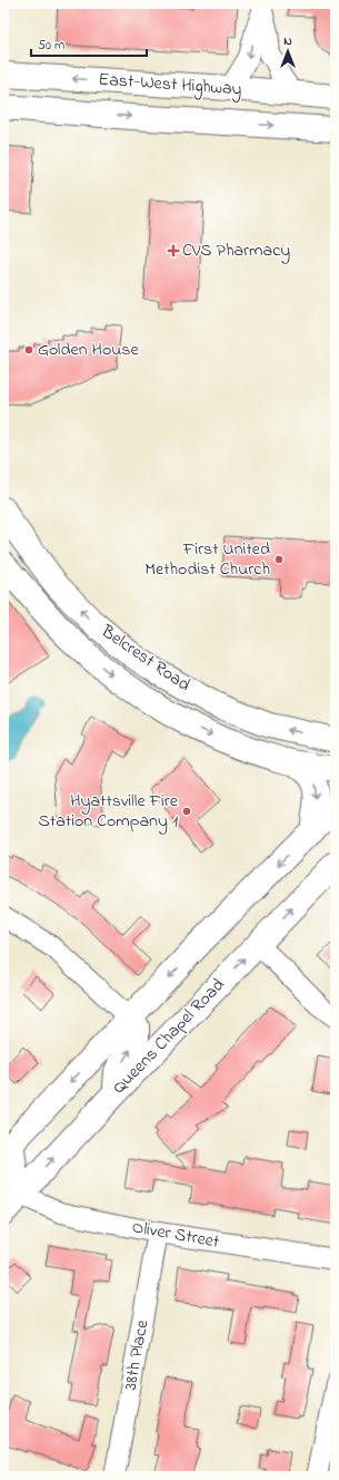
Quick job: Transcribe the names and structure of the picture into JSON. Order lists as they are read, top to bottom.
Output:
{
  "streets": {
    "main road": ["East-West Highway", "Belcrest Road", "Queens Chapel Road"],
    "street": ["Oliver Street", "38th Place"]
  },
  "crossings": [
    ["Queens Chapel Road", "Oliver Street"],
    ["Oliver Street", "38th Place"]
  ],
  "places": {
    "health": ["CVS Pharmacy"],
    "other": ["Golden House", "First United Methodist Church", "Hyattsville Fire Station Company 1"]
  },
  "scale_bar": "50 m",
  "north": "top"
}
